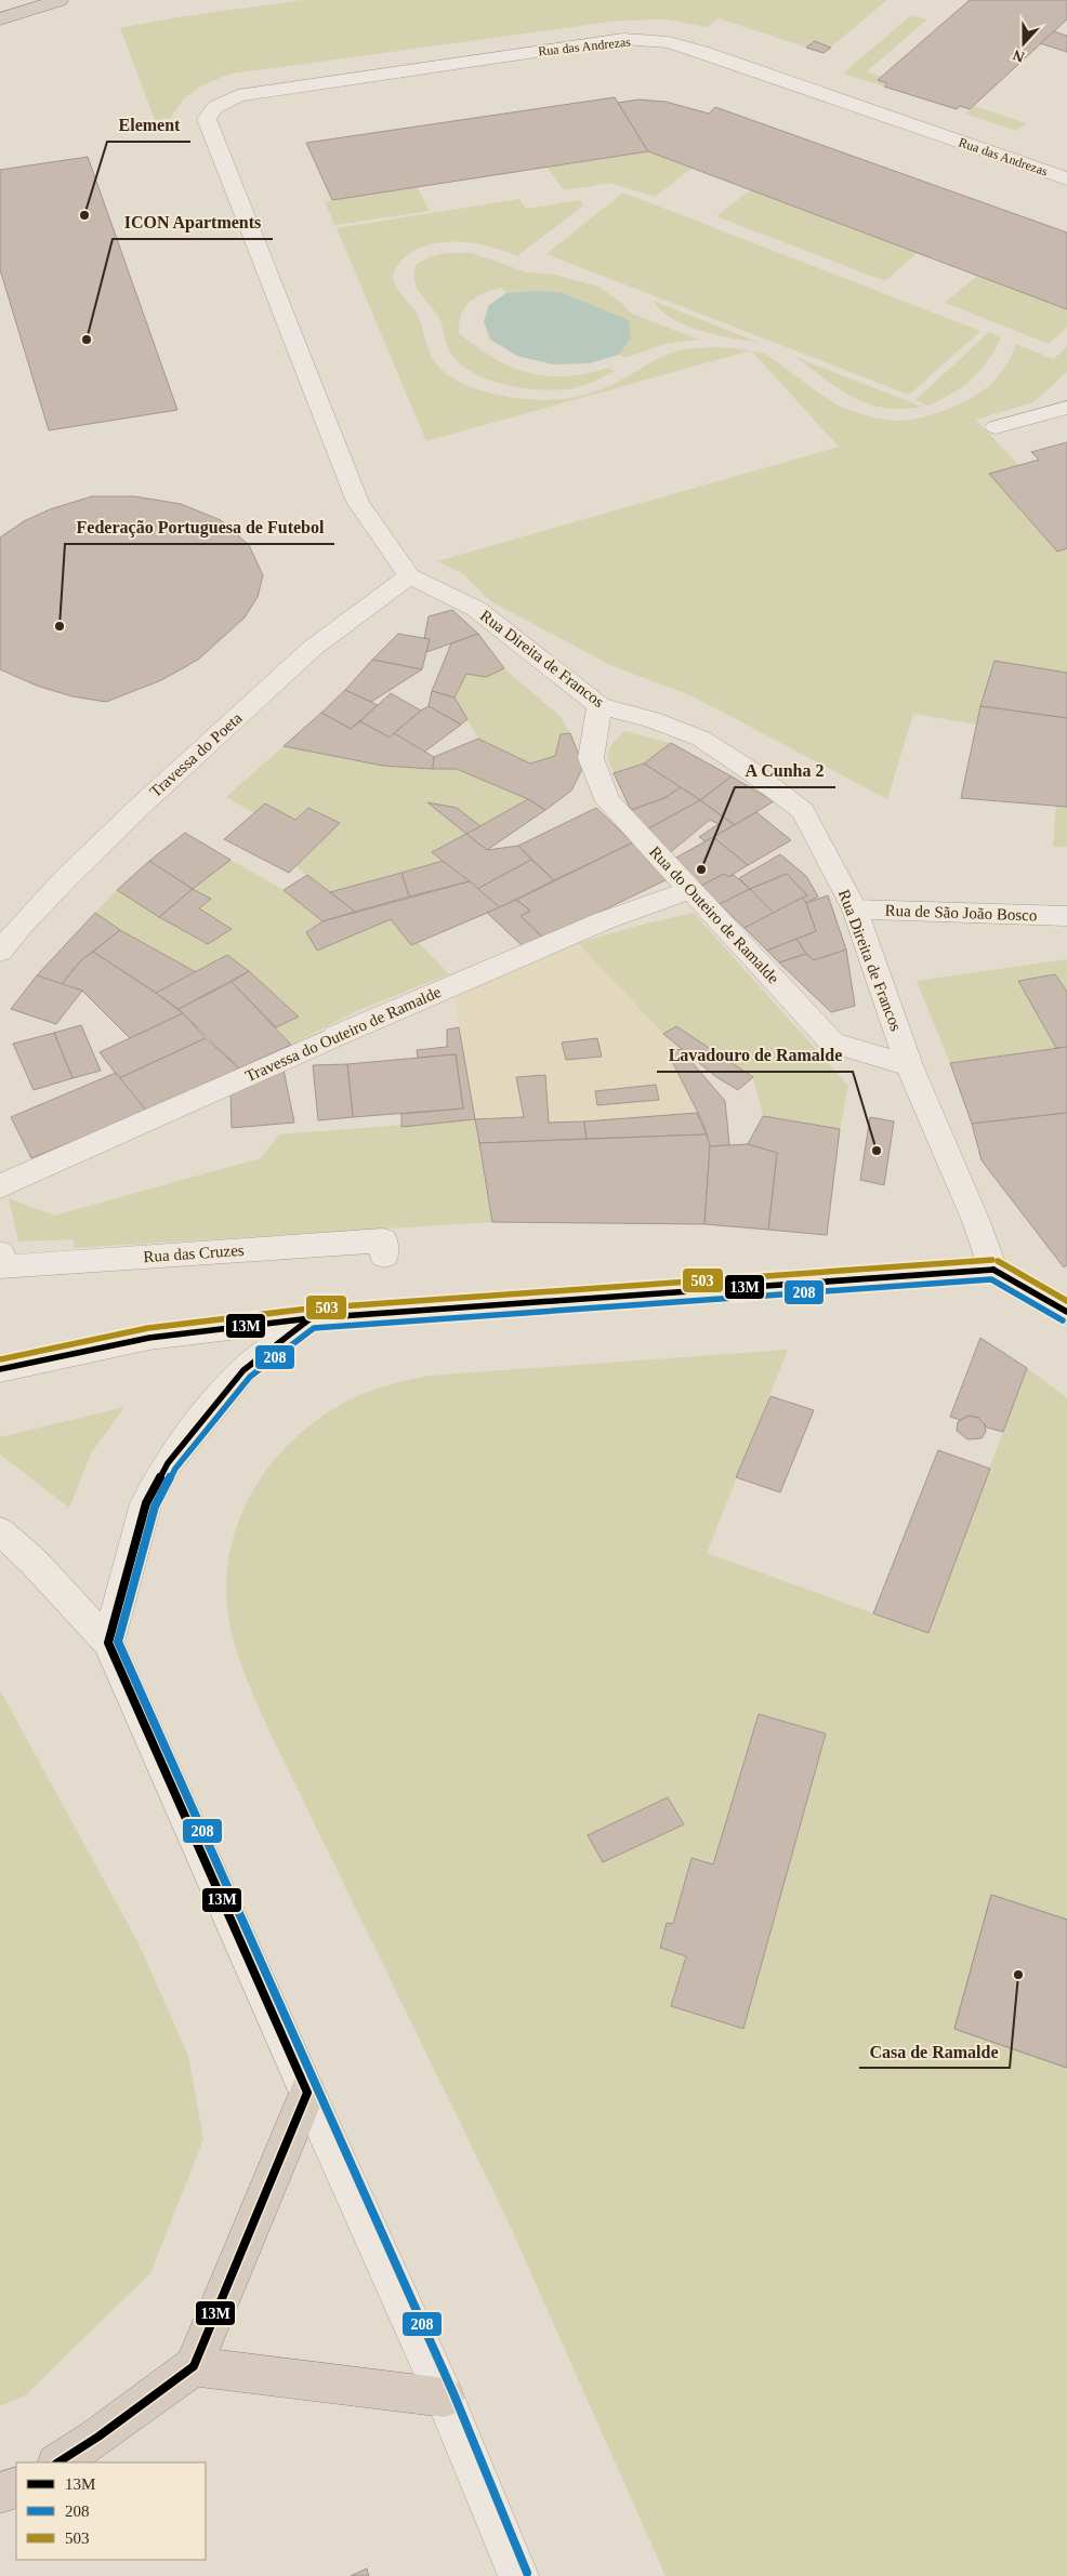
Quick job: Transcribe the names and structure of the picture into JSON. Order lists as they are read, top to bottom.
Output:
{
  "streets": {
    "street": [
      "Rua das Andrezas",
      "Rua Direita de Francos",
      "Travessa do Poeta",
      "Rua de São João Bosco",
      "Rua do Outeiro de Ramalde",
      "Travessa do Outeiro de Ramalde",
      "Rua das Cruzes"
    ]
  },
  "crossings": [
    ["Rua das Andrezas", "Rua Direita de Francos"],
    ["Rua Direita de Francos", "Travessa do Poeta"],
    ["Rua Direita de Francos", "Rua de São João Bosco"],
    ["Rua Direita de Francos", "Rua do Outeiro de Ramalde"],
    ["Rua do Outeiro de Ramalde", "Travessa do Outeiro de Ramalde"]
  ],
  "places": [
    "Element",
    "ICON Apartments",
    "Federação Portuguesa de Futebol",
    "A Cunha 2",
    "Lavadouro de Ramalde",
    "Casa de Ramalde"
  ],
  "lines": ["transit line 503", "transit line 13M", "transit line 208"],
  "legend": ["13M", "208", "503"],
  "north": "bottom"
}
